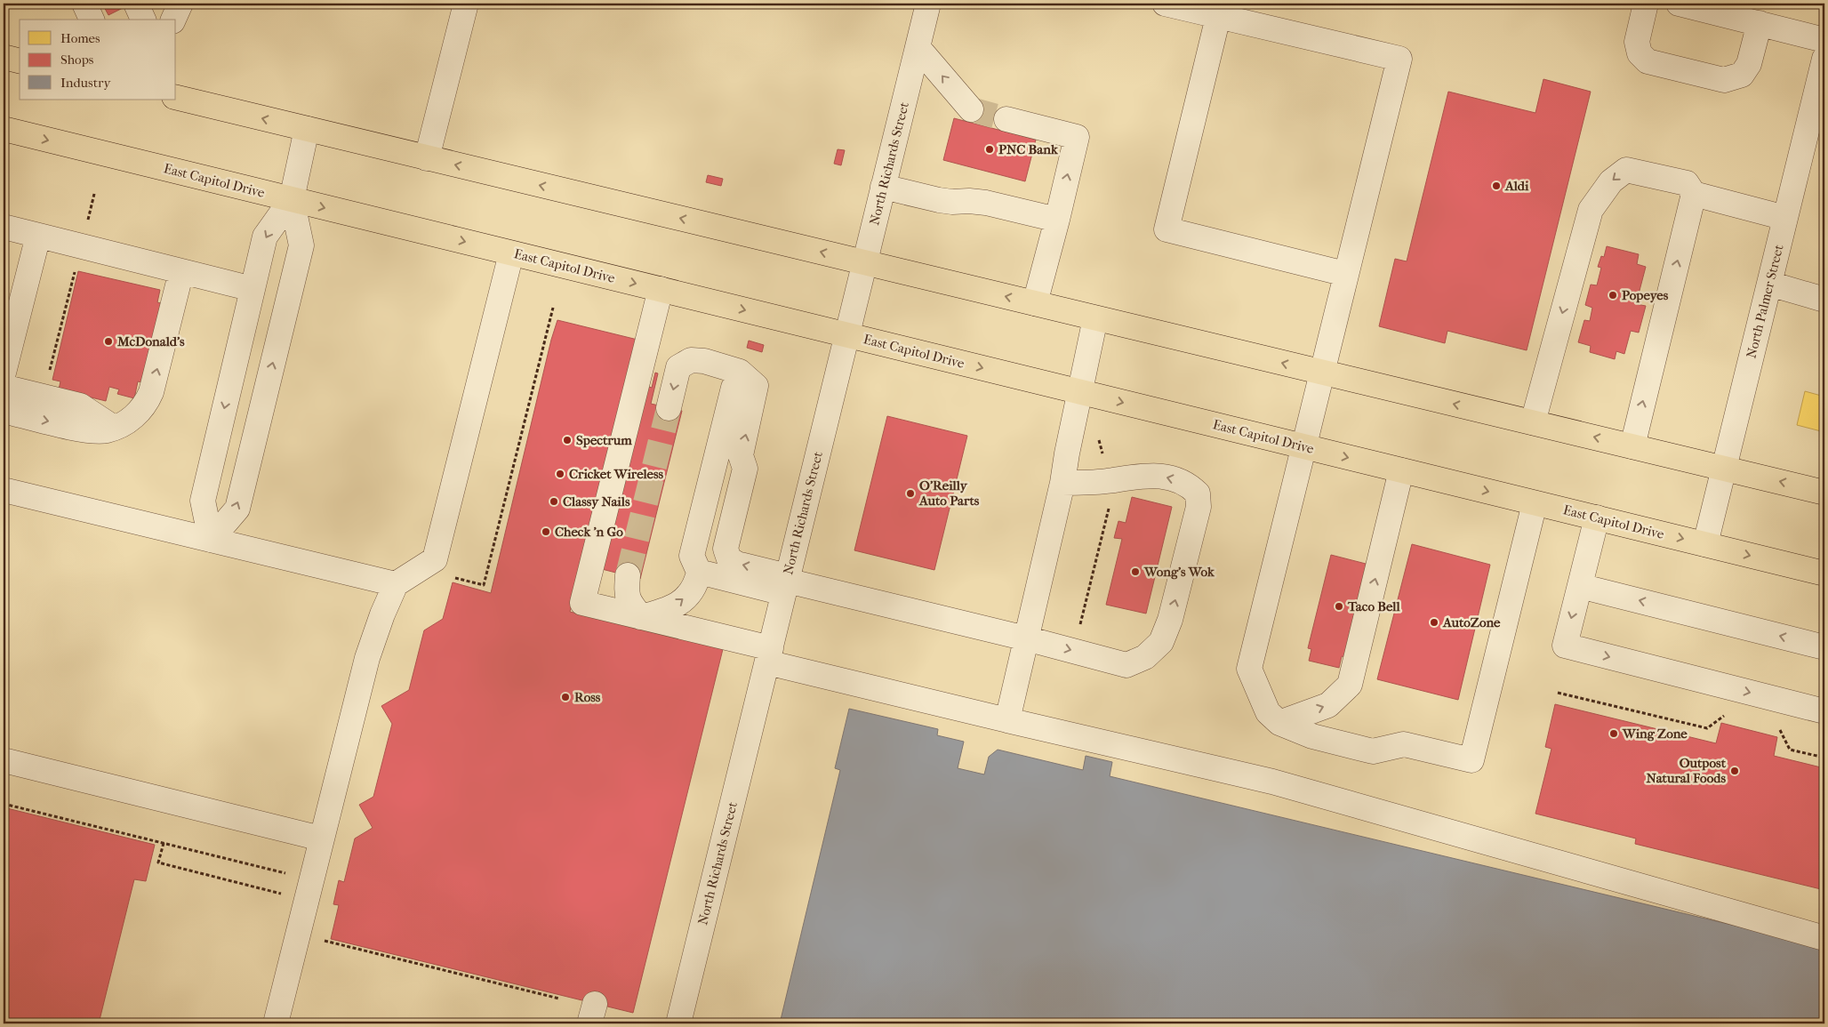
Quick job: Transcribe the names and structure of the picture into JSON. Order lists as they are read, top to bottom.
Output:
{
  "streets": {
    "main road": ["East Capitol Drive"],
    "street": ["North Richards Street", "North Palmer Street"]
  },
  "crossings": [
    ["North Richards Street", "East Capitol Drive"],
    ["East Capitol Drive", "North Palmer Street"]
  ],
  "places": [
    "PNC Bank",
    "Aldi",
    "Popeyes",
    "McDonald's",
    "Spectrum",
    "Cricket Wireless",
    "O'Reilly Auto Parts",
    "Classy Nails",
    "Check 'n Go",
    "Wong's Wok",
    "Taco Bell",
    "AutoZone",
    "Ross",
    "Wing Zone",
    "Outpost Natural Foods"
  ],
  "legend": ["Homes", "Shops", "Industry"]
}
